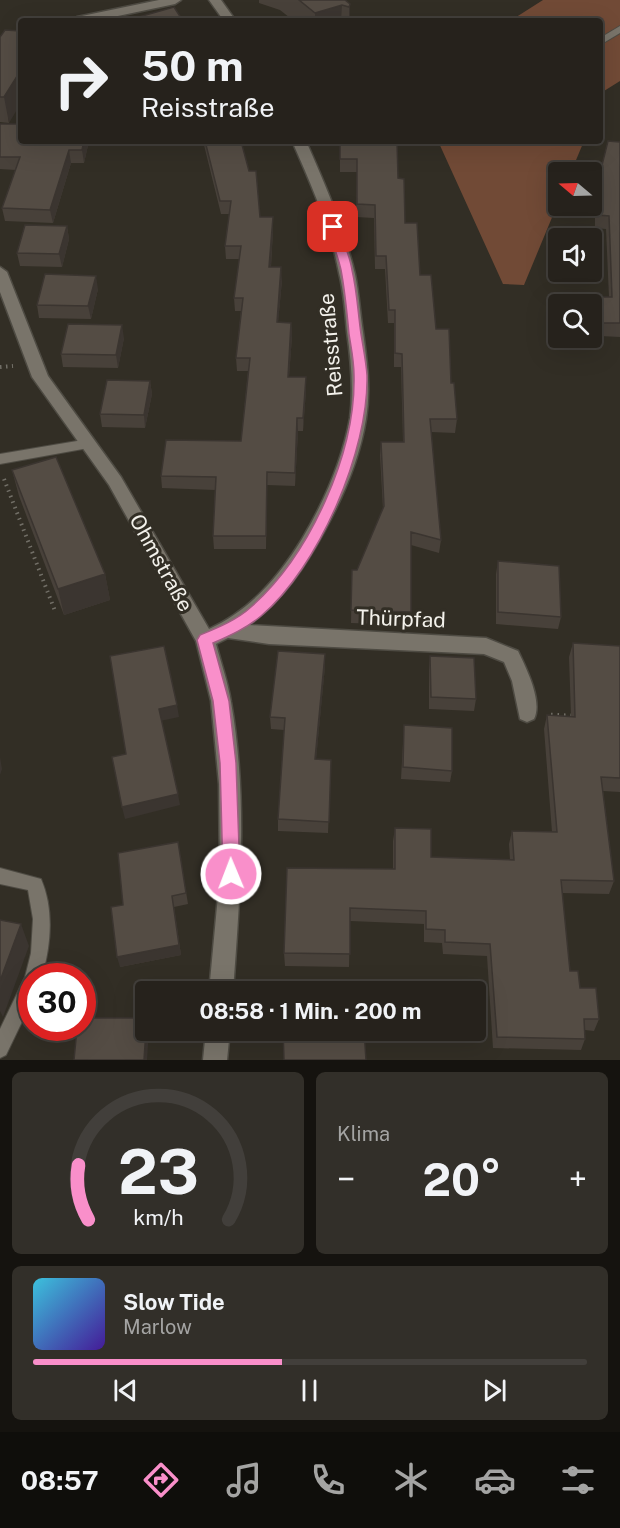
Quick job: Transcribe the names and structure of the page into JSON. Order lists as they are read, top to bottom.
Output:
{
  "streets": {
    "street": ["Reisstraße", "Ohmstraße", "Thürpfad"]
  },
  "crossings": [
    ["Reisstraße", "Ohmstraße"],
    ["Reisstraße", "Thürpfad"]
  ],
  "north": "left",
  "page": {
    "turn": ["50 m", "Reisstraße"],
    "limit": "30",
    "trip": "08:58 · 1 Min. · 200 m",
    "tile": "Klima",
    "heat": ["−", "20°", "+"],
    "song": ["Slow Tide", "Marlow"],
    "tabs": "08:57",
    "gauge": ["23", "km/h"]
  }
}
